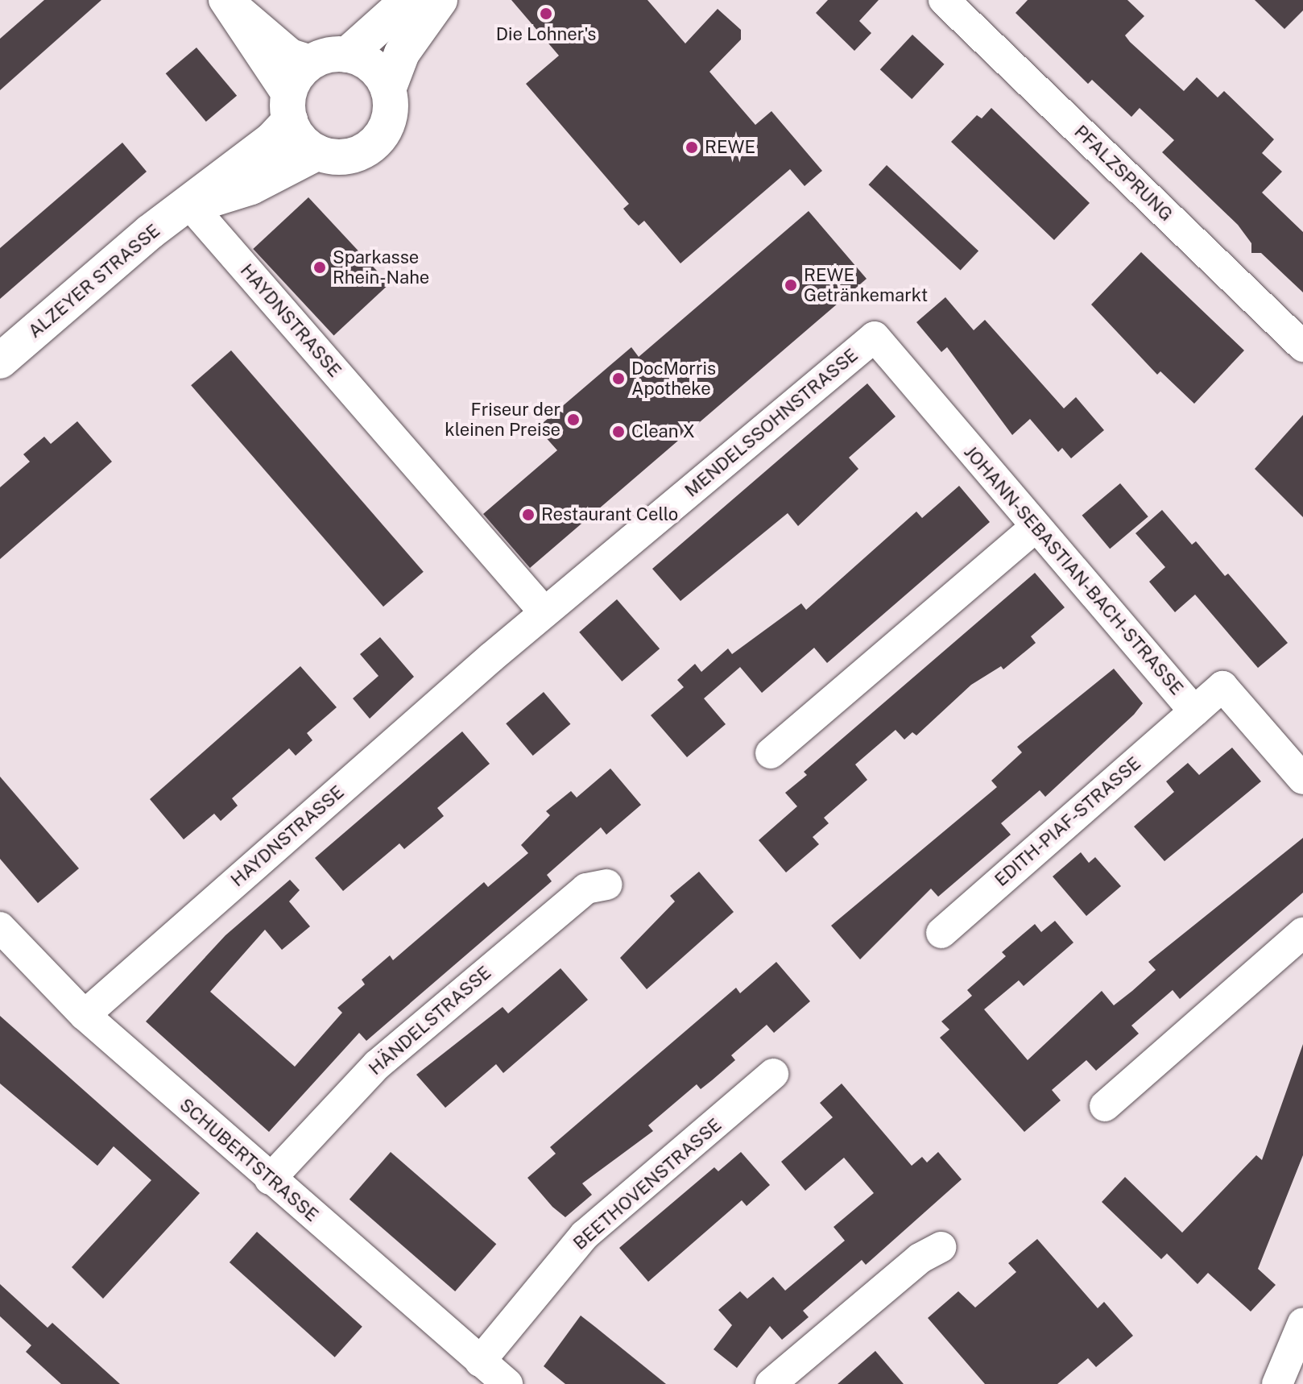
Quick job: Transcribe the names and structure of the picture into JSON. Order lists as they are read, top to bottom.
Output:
{
  "streets": {
    "main road": ["ALZEYER STRASSE"],
    "street": [
      "PFALZSPRUNG",
      "HAYDNSTRASSE",
      "MENDELSSOHNSTRASSE",
      "JOHANN-SEBASTIAN-BACH-STRASSE",
      "EDITH-PIAF-STRASSE",
      "HÄNDELSTRASSE",
      "SCHUBERTSTRASSE",
      "BEETHOVENSTRASSE"
    ]
  },
  "crossings": [
    ["ALZEYER STRASSE", "HAYDNSTRASSE"],
    ["HAYDNSTRASSE", "MENDELSSOHNSTRASSE"],
    ["HAYDNSTRASSE", "SCHUBERTSTRASSE"],
    ["MENDELSSOHNSTRASSE", "JOHANN-SEBASTIAN-BACH-STRASSE"],
    ["JOHANN-SEBASTIAN-BACH-STRASSE", "EDITH-PIAF-STRASSE"],
    ["HÄNDELSTRASSE", "SCHUBERTSTRASSE"],
    ["SCHUBERTSTRASSE", "BEETHOVENSTRASSE"]
  ],
  "places": [
    "Die Lohner's",
    "REWE",
    "Sparkasse Rhein-Nahe",
    "REWE Getränkemarkt",
    "DocMorris Apotheke",
    "Friseur der kleinen Preise",
    "Clean X",
    "Restaurant Cello"
  ]
}
